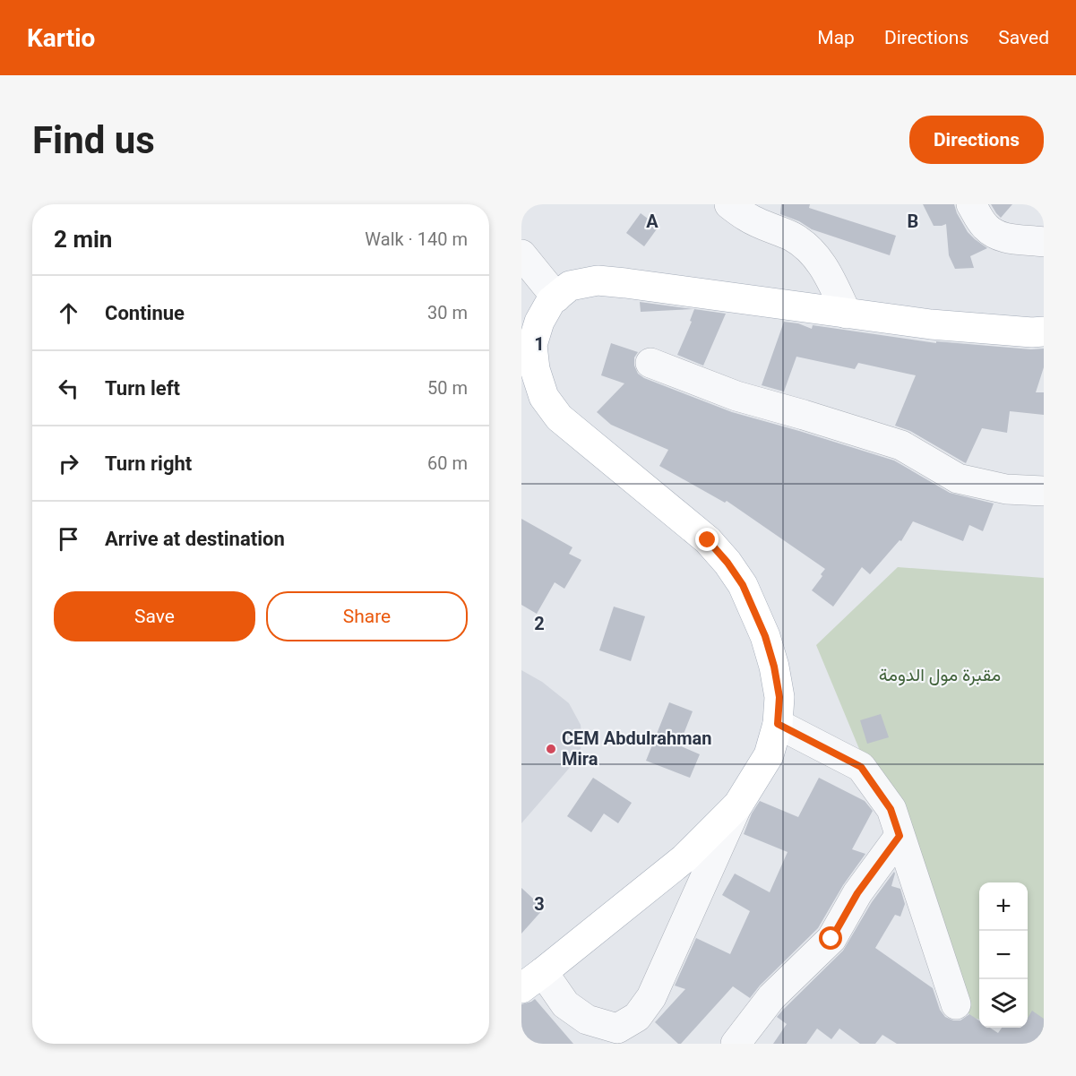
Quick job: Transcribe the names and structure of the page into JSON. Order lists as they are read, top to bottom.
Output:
{
  "parks": ["مقبرة مول الدومة"],
  "places": ["CEM Abdulrahman Mira"],
  "page": {
    "header": "Kartio",
    "nav": ["Map", "Directions", "Saved"],
    "buttons": [
      "Directions",
      ["Save", "Share"]
    ],
    "title": "Find us",
    "heading": ["2 min", "Walk · 140 m"],
    "list": [
      ["Continue", "30 m"],
      ["Turn left", "50 m"],
      ["Turn right", "60 m"],
      "Arrive at destination"
    ],
    "map_buttons": ["+", "−"]
  },
  "grid": {
    "columns": ["A", "B"],
    "rows": ["1", "2", "3"]
  }
}
